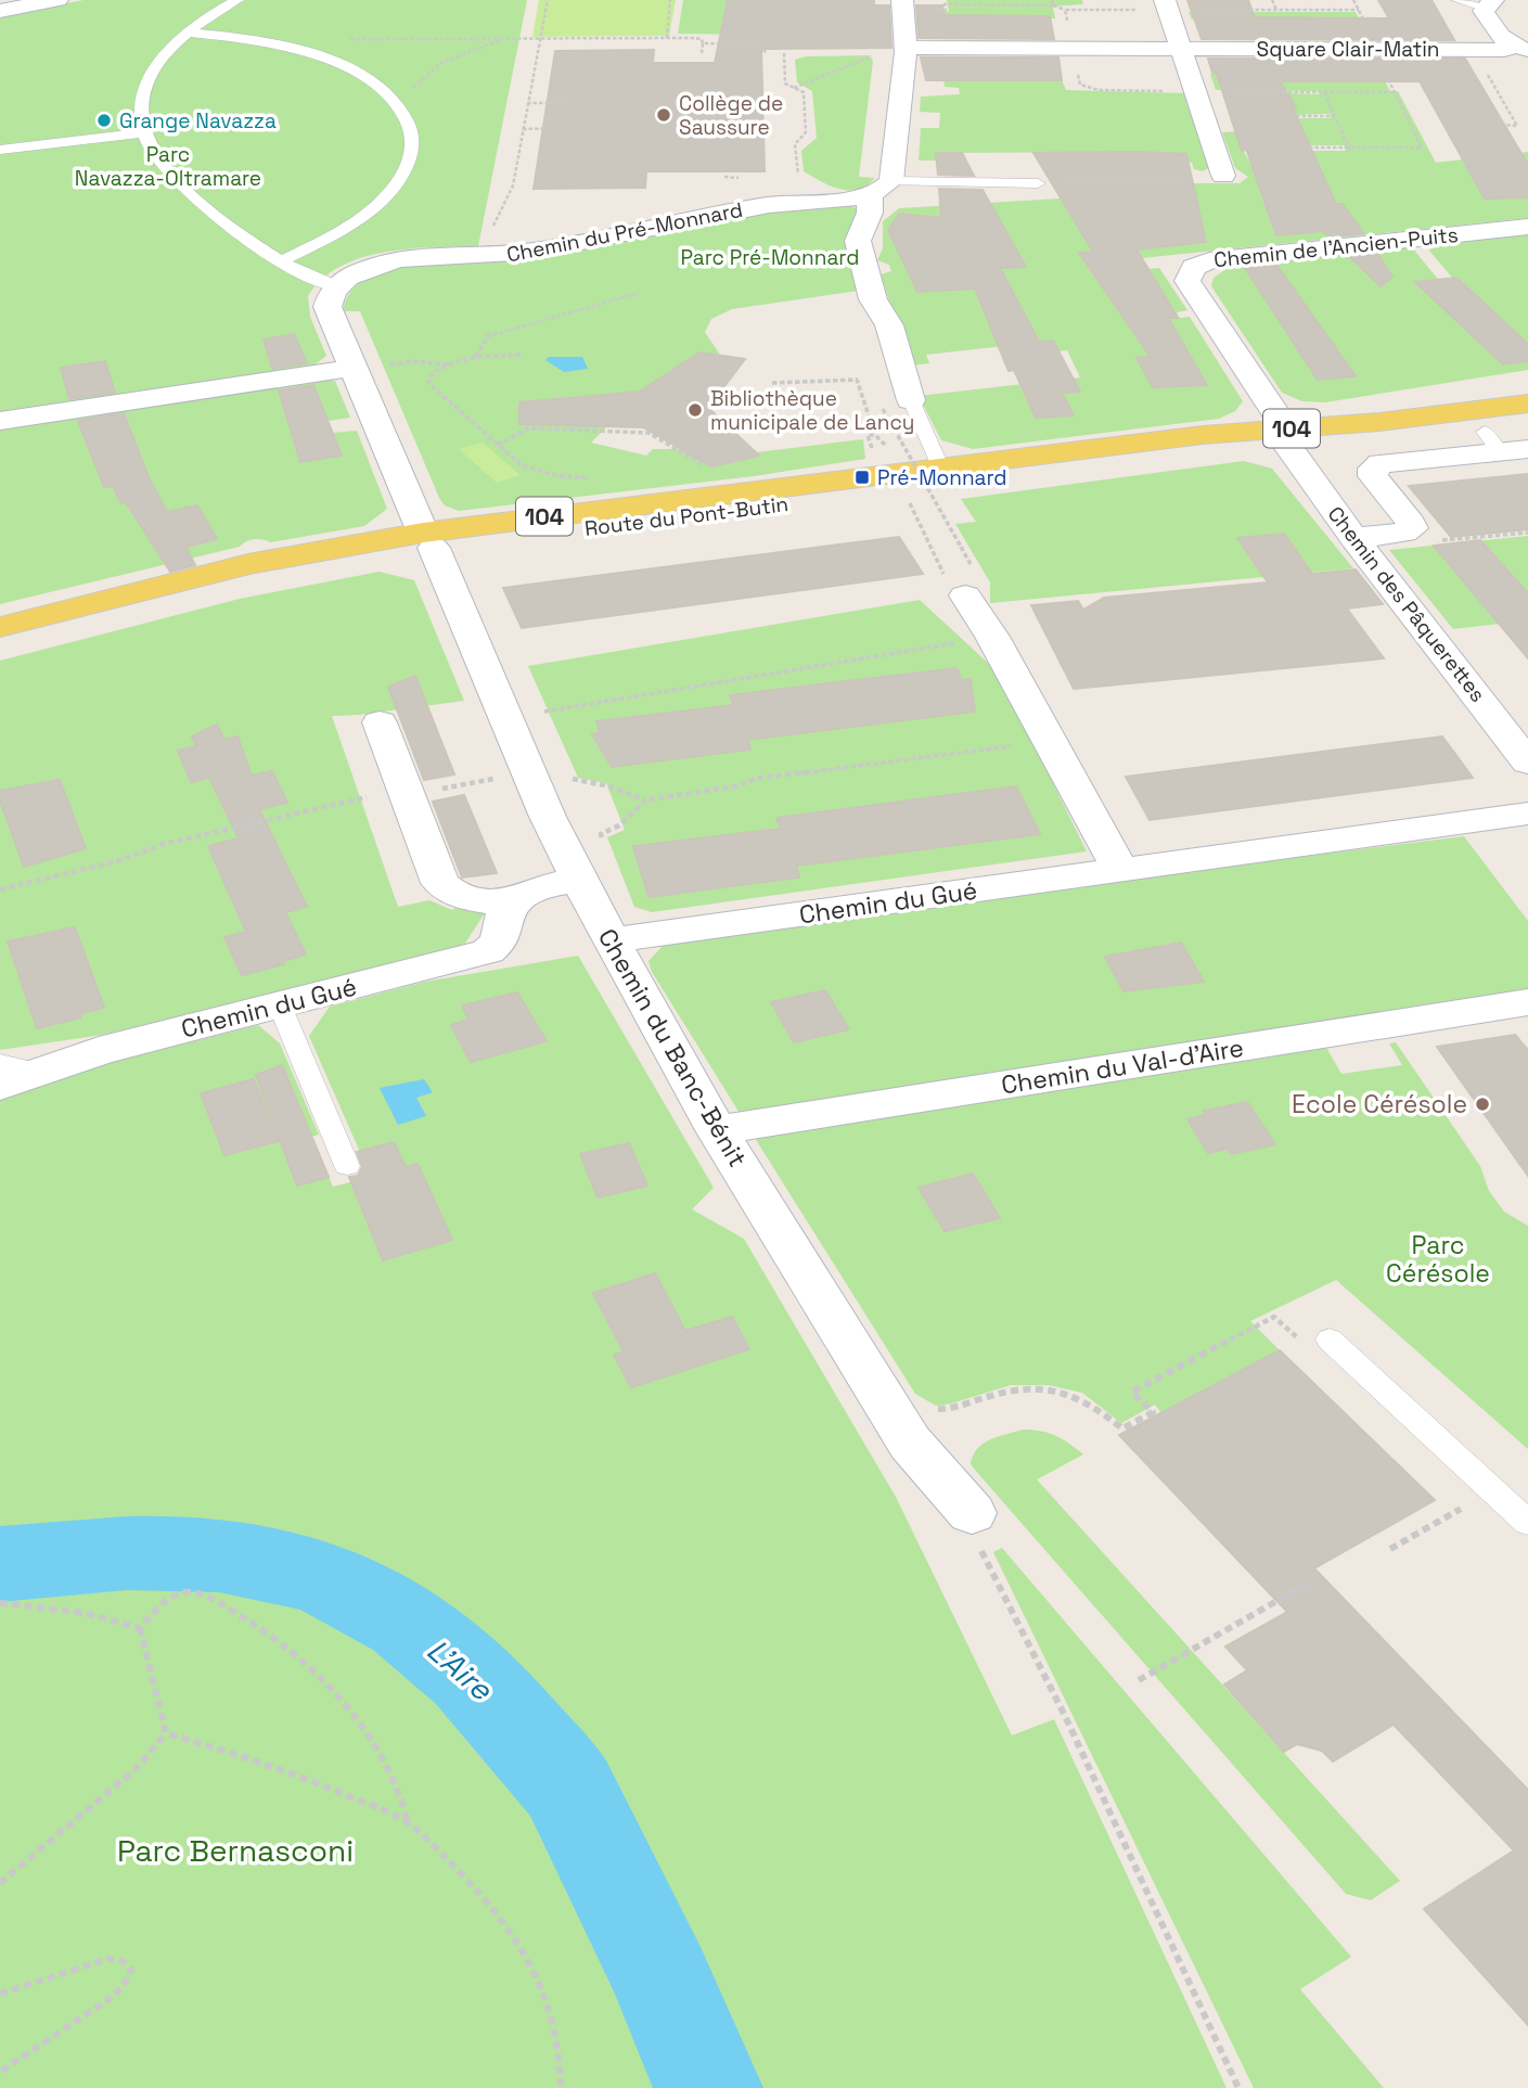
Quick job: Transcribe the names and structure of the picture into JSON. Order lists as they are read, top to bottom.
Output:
{
  "streets": {
    "main road": ["104", "Route du Pont-Butin"],
    "street": [
      "Square Clair-Matin",
      "Chemin du Pré-Monnard",
      "Chemin de l'Ancien-Puits",
      "Chemin des Pâquerettes",
      "Chemin du Gué",
      "Chemin du Banc-Bénit",
      "Chemin du Val-d'Aire"
    ]
  },
  "crossings": [
    ["Chemin de l'Ancien-Puits", "Chemin des Pâquerettes"],
    ["Route du Pont-Butin", "Chemin du Banc-Bénit"],
    ["Chemin du Gué", "Chemin du Banc-Bénit"],
    ["Chemin du Banc-Bénit", "Chemin du Val-d'Aire"]
  ],
  "water": ["L'Aire"],
  "parks": [
    "Parc Navazza-Oltramare",
    "Parc Pré-Monnard",
    "Parc Cérésole",
    "Parc Bernasconi"
  ],
  "places": {
    "other": [
      "Collège de Saussure",
      "Grange Navazza",
      "Bibliothèque municipale de Lancy",
      "Ecole Cérésole"
    ],
    "transit": ["Pré-Monnard"]
  }
}
